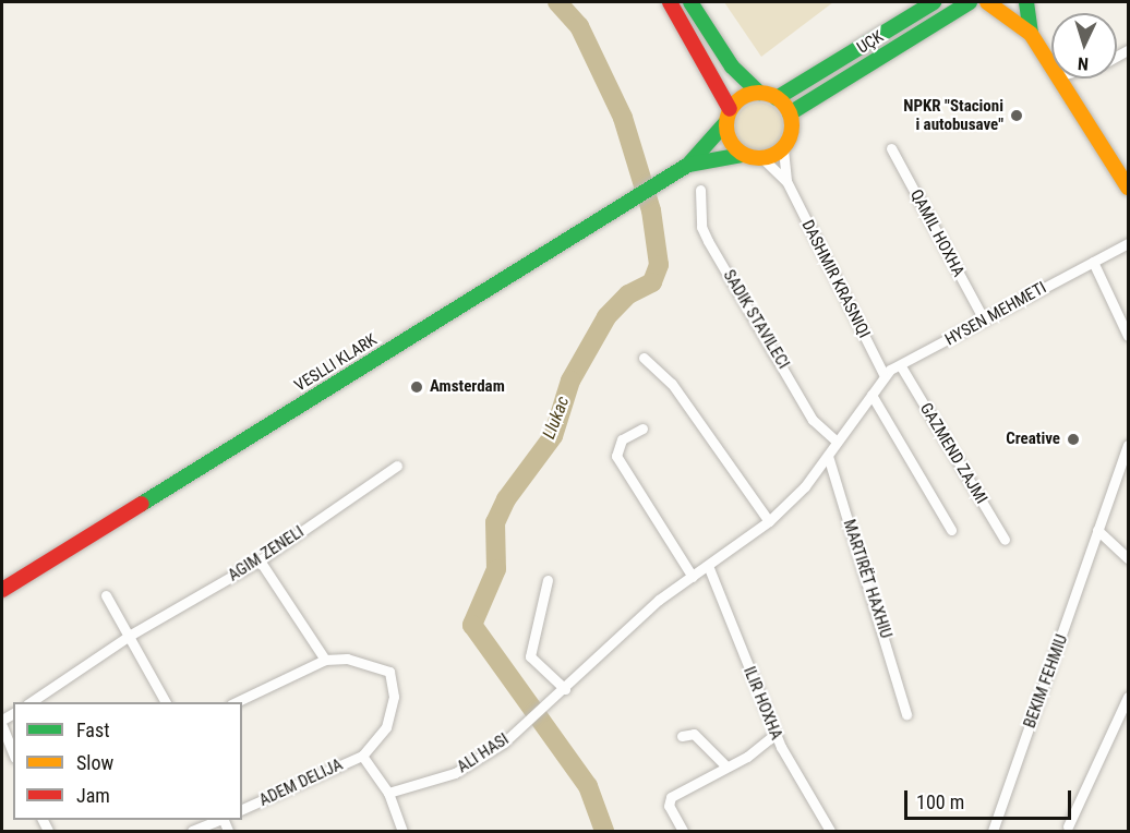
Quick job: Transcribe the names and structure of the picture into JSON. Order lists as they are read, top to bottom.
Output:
{
  "streets": {
    "main road": ["UÇK", "VESLLI KLARK"],
    "street": [
      "QAMIL HOXHA",
      "DASHMIR KRASNIQI",
      "HYSEN MEHMETI",
      "SADIK STAVILECI",
      "GAZMEND ZAJMI",
      "AGIM ZENELI",
      "MARTIRËT HAXHIU",
      "BEKIM FEHMIU",
      "ILIR HOXHA",
      "ALI HASI",
      "ADEM DELIJA"
    ]
  },
  "crossings": [
    ["UÇK", "DASHMIR KRASNIQI"],
    ["UÇK", "VESLLI KLARK"],
    ["QAMIL HOXHA", "HYSEN MEHMETI"],
    ["DASHMIR KRASNIQI", "HYSEN MEHMETI"],
    ["DASHMIR KRASNIQI", "VESLLI KLARK"],
    ["HYSEN MEHMETI", "SADIK STAVILECI"],
    ["HYSEN MEHMETI", "GAZMEND ZAJMI"],
    ["HYSEN MEHMETI", "MARTIRËT HAXHIU"],
    ["HYSEN MEHMETI", "ILIR HOXHA"],
    ["HYSEN MEHMETI", "ALI HASI"]
  ],
  "water": ["Llukac"],
  "places": ["NPKR \"Stacioni i autobusave\"", "Amsterdam", "Creative"],
  "legend": ["Fast", "Slow", "Jam"],
  "scale_bar": "100 m",
  "north": "bottom"
}
